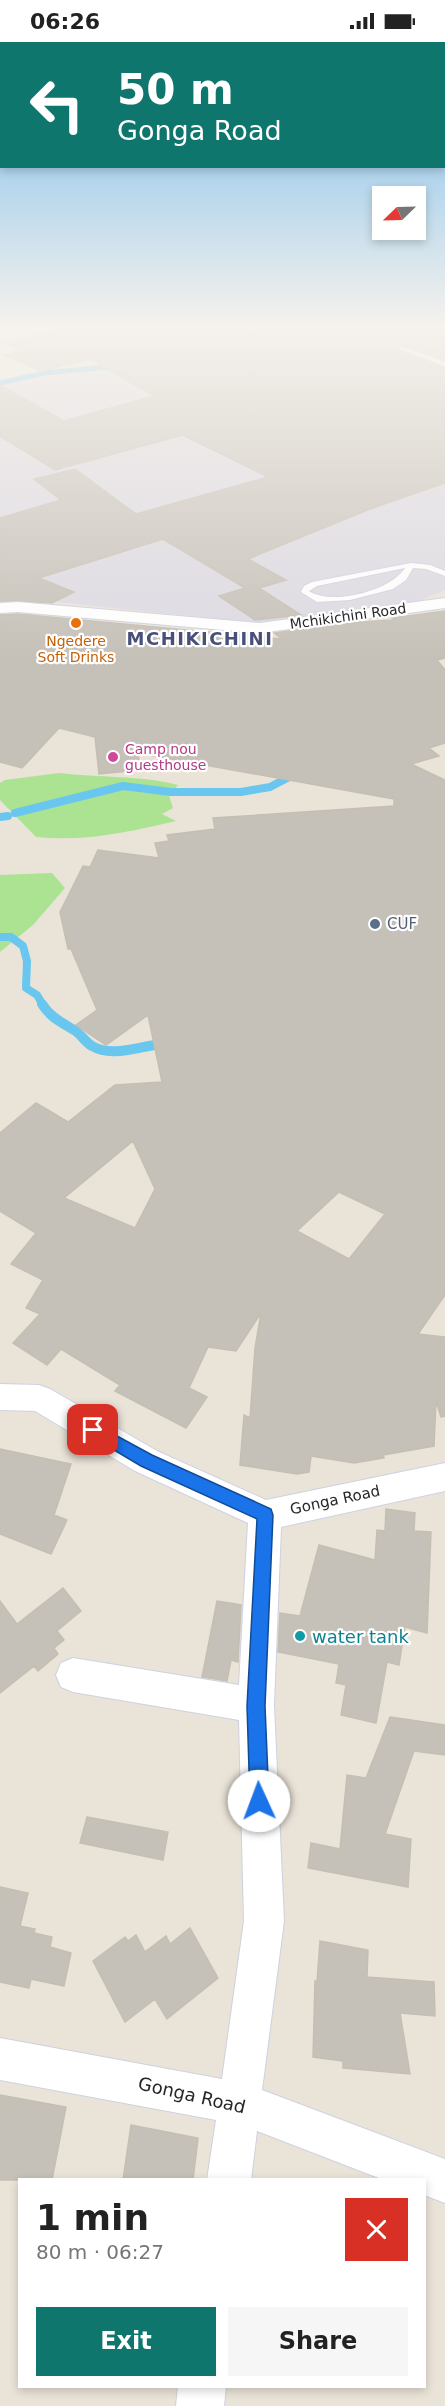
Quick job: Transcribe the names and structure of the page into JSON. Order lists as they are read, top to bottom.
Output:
{
  "streets": {
    "street": ["Mchikichini Road", "Gonga Road"]
  },
  "districts": ["MCHIKICHINI"],
  "places": [
    "Ngedere Soft Drinks",
    "Camp nou guesthouse",
    "CUF",
    "water tank"
  ],
  "north": "bottom left",
  "page": {
    "status": "06:26",
    "turn": ["50 m", "Gonga Road"],
    "heading": ["1 min", "80 m · 06:27"],
    "buttons": ["Exit", "Share"]
  }
}
